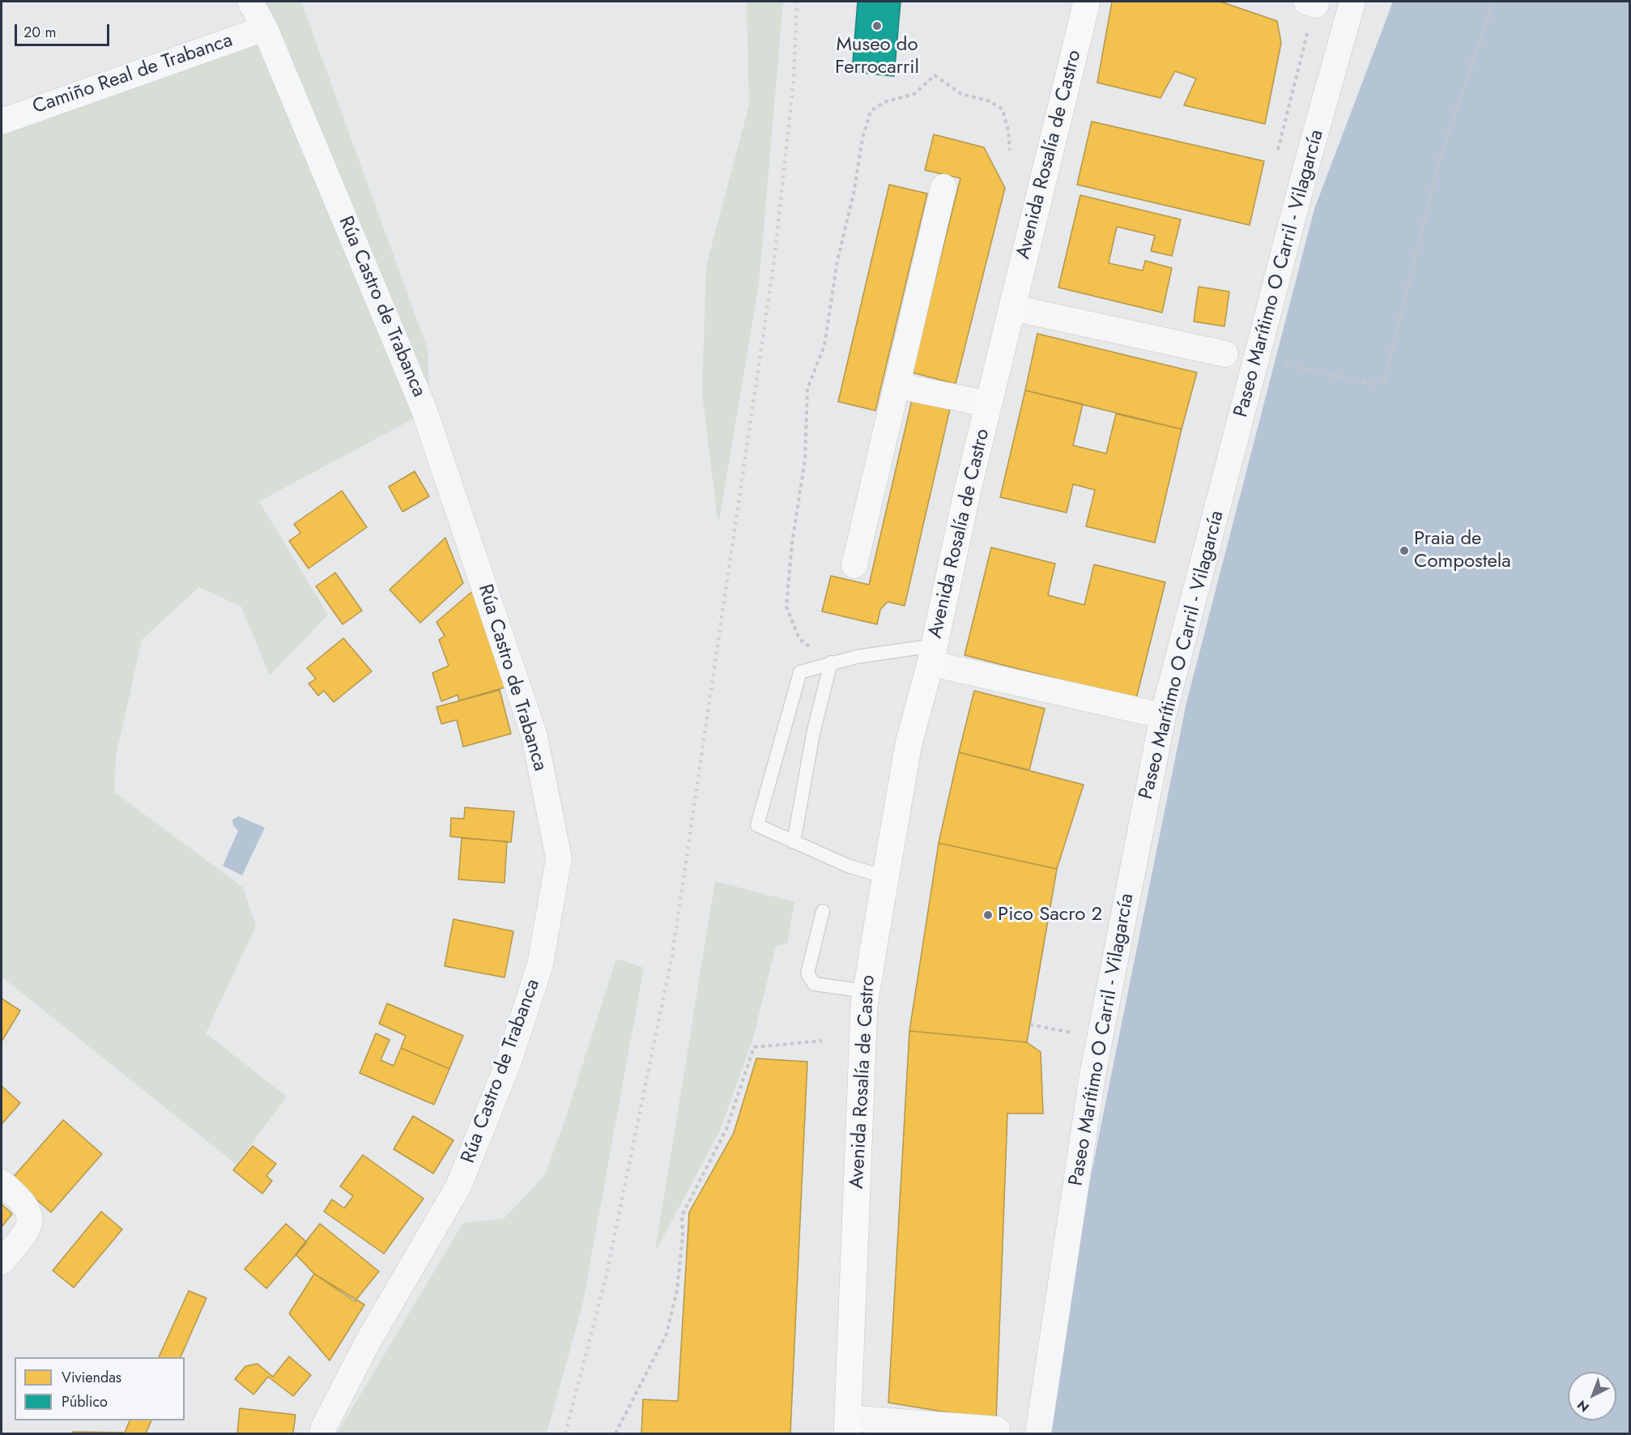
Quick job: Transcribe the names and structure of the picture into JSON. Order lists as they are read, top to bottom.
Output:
{
  "streets": {
    "main road": ["Avenida Rosalía de Castro"],
    "street": ["Camiño Real de Trabanca", "Paseo Marítimo O Carril - Vilagarcía", "Rúa Castro de Trabanca"]
  },
  "crossings": [
    ["Camiño Real de Trabanca", "Rúa Castro de Trabanca"],
    ["Avenida Rosalía de Castro", "Paseo Marítimo O Carril - Vilagarcía"]
  ],
  "places": ["Museo do Ferrocarril", "Praia de Compostela", "Pico Sacro 2"],
  "legend": ["Viviendas", "Público"],
  "scale_bar": "20 m",
  "north": "bottom left"
}
